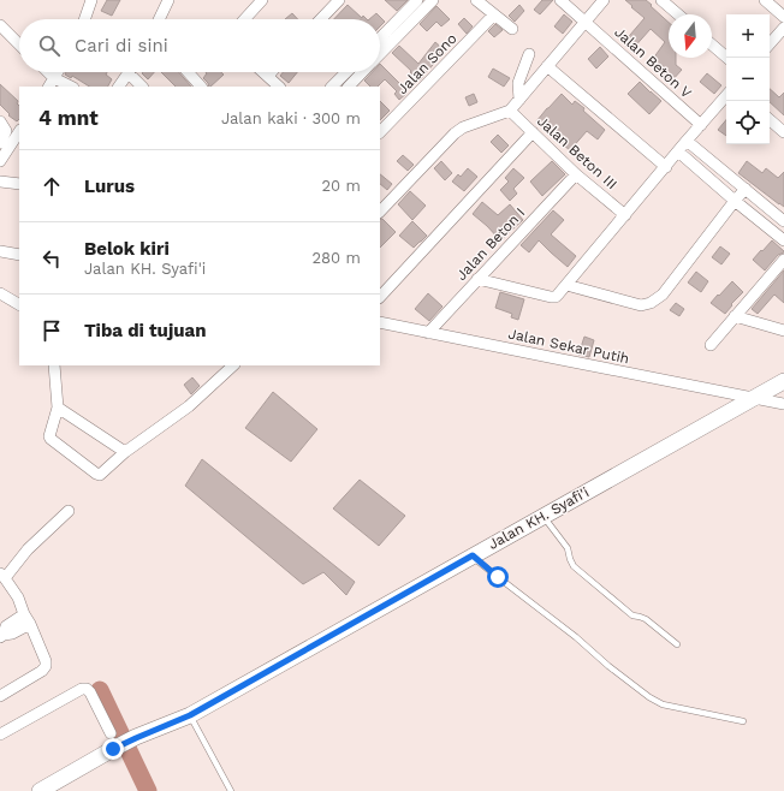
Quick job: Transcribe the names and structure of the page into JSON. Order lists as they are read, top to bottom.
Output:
{
  "streets": {
    "main road": ["Jalan KH. Syafi'i"],
    "street": [
      "Jalan Beton V",
      "Jalan Sono",
      "Jalan Beton III",
      "Jalan Beton I",
      "Jalan Sekar Putih"
    ]
  },
  "crossings": [
    ["Jalan Beton III", "Jalan Beton I"],
    ["Jalan Beton I", "Jalan Sekar Putih"],
    ["Jalan Sekar Putih", "Jalan KH. Syafi'i"]
  ],
  "north": "bottom",
  "page": {
    "map_buttons": ["+", "−"],
    "search": "Cari di sini",
    "heading": ["4 mnt", "Jalan kaki · 300 m"],
    "list": [
      ["Lurus", "20 m"],
      ["Belok kiri", "Jalan KH. Syafi'i", "280 m"],
      "Tiba di tujuan"
    ]
  }
}
